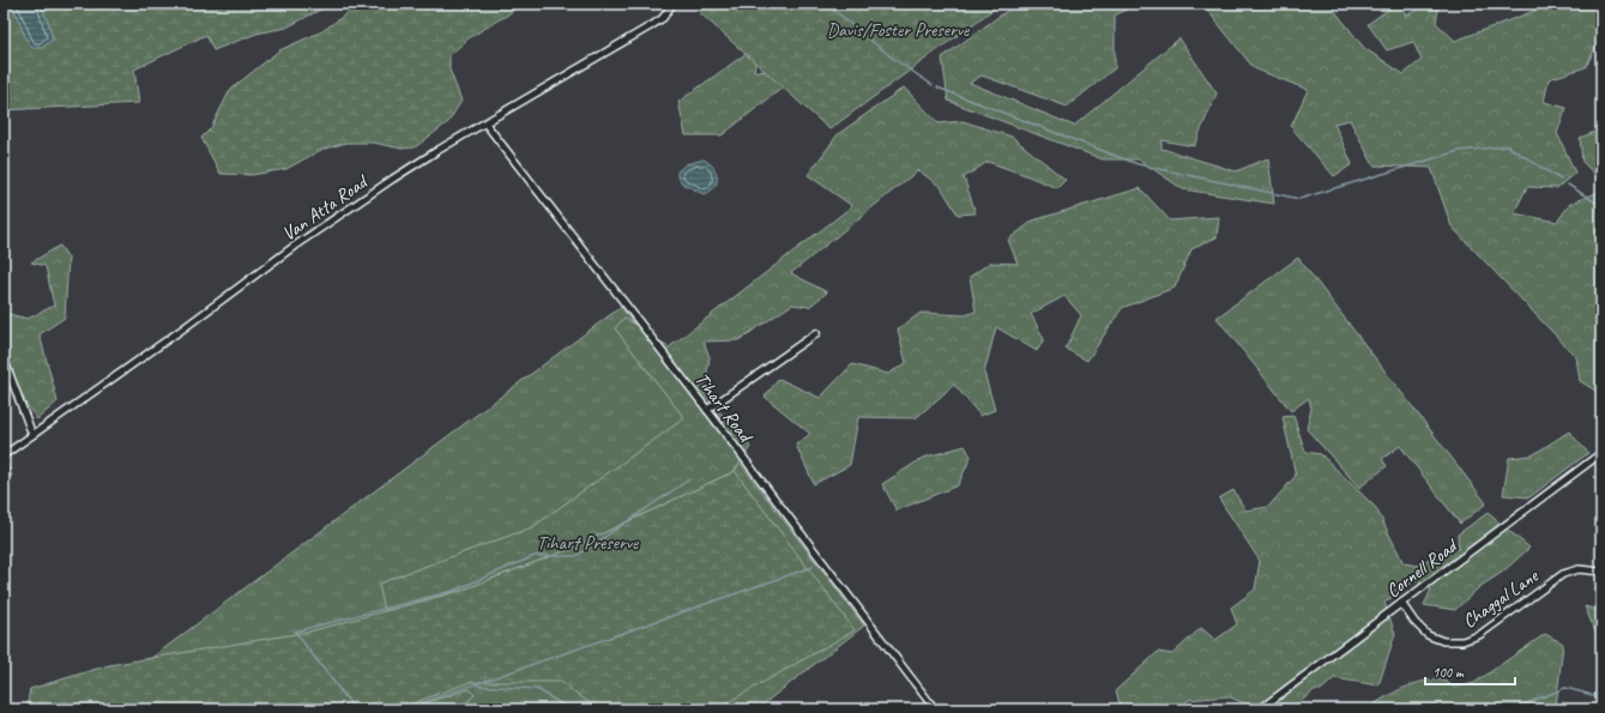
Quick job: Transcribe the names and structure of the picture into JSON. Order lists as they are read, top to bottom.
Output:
{
  "streets": {
    "street": [
      "Van Atta Road",
      "Tihart Road",
      "Cornell Road",
      "Chaggal Lane"
    ]
  },
  "crossings": [
    ["Van Atta Road", "Tihart Road"],
    ["Cornell Road", "Chaggal Lane"]
  ],
  "parks": ["Davis/Foster Preserve", "Tihart Preserve"],
  "scale_bar": "100 m"
}
